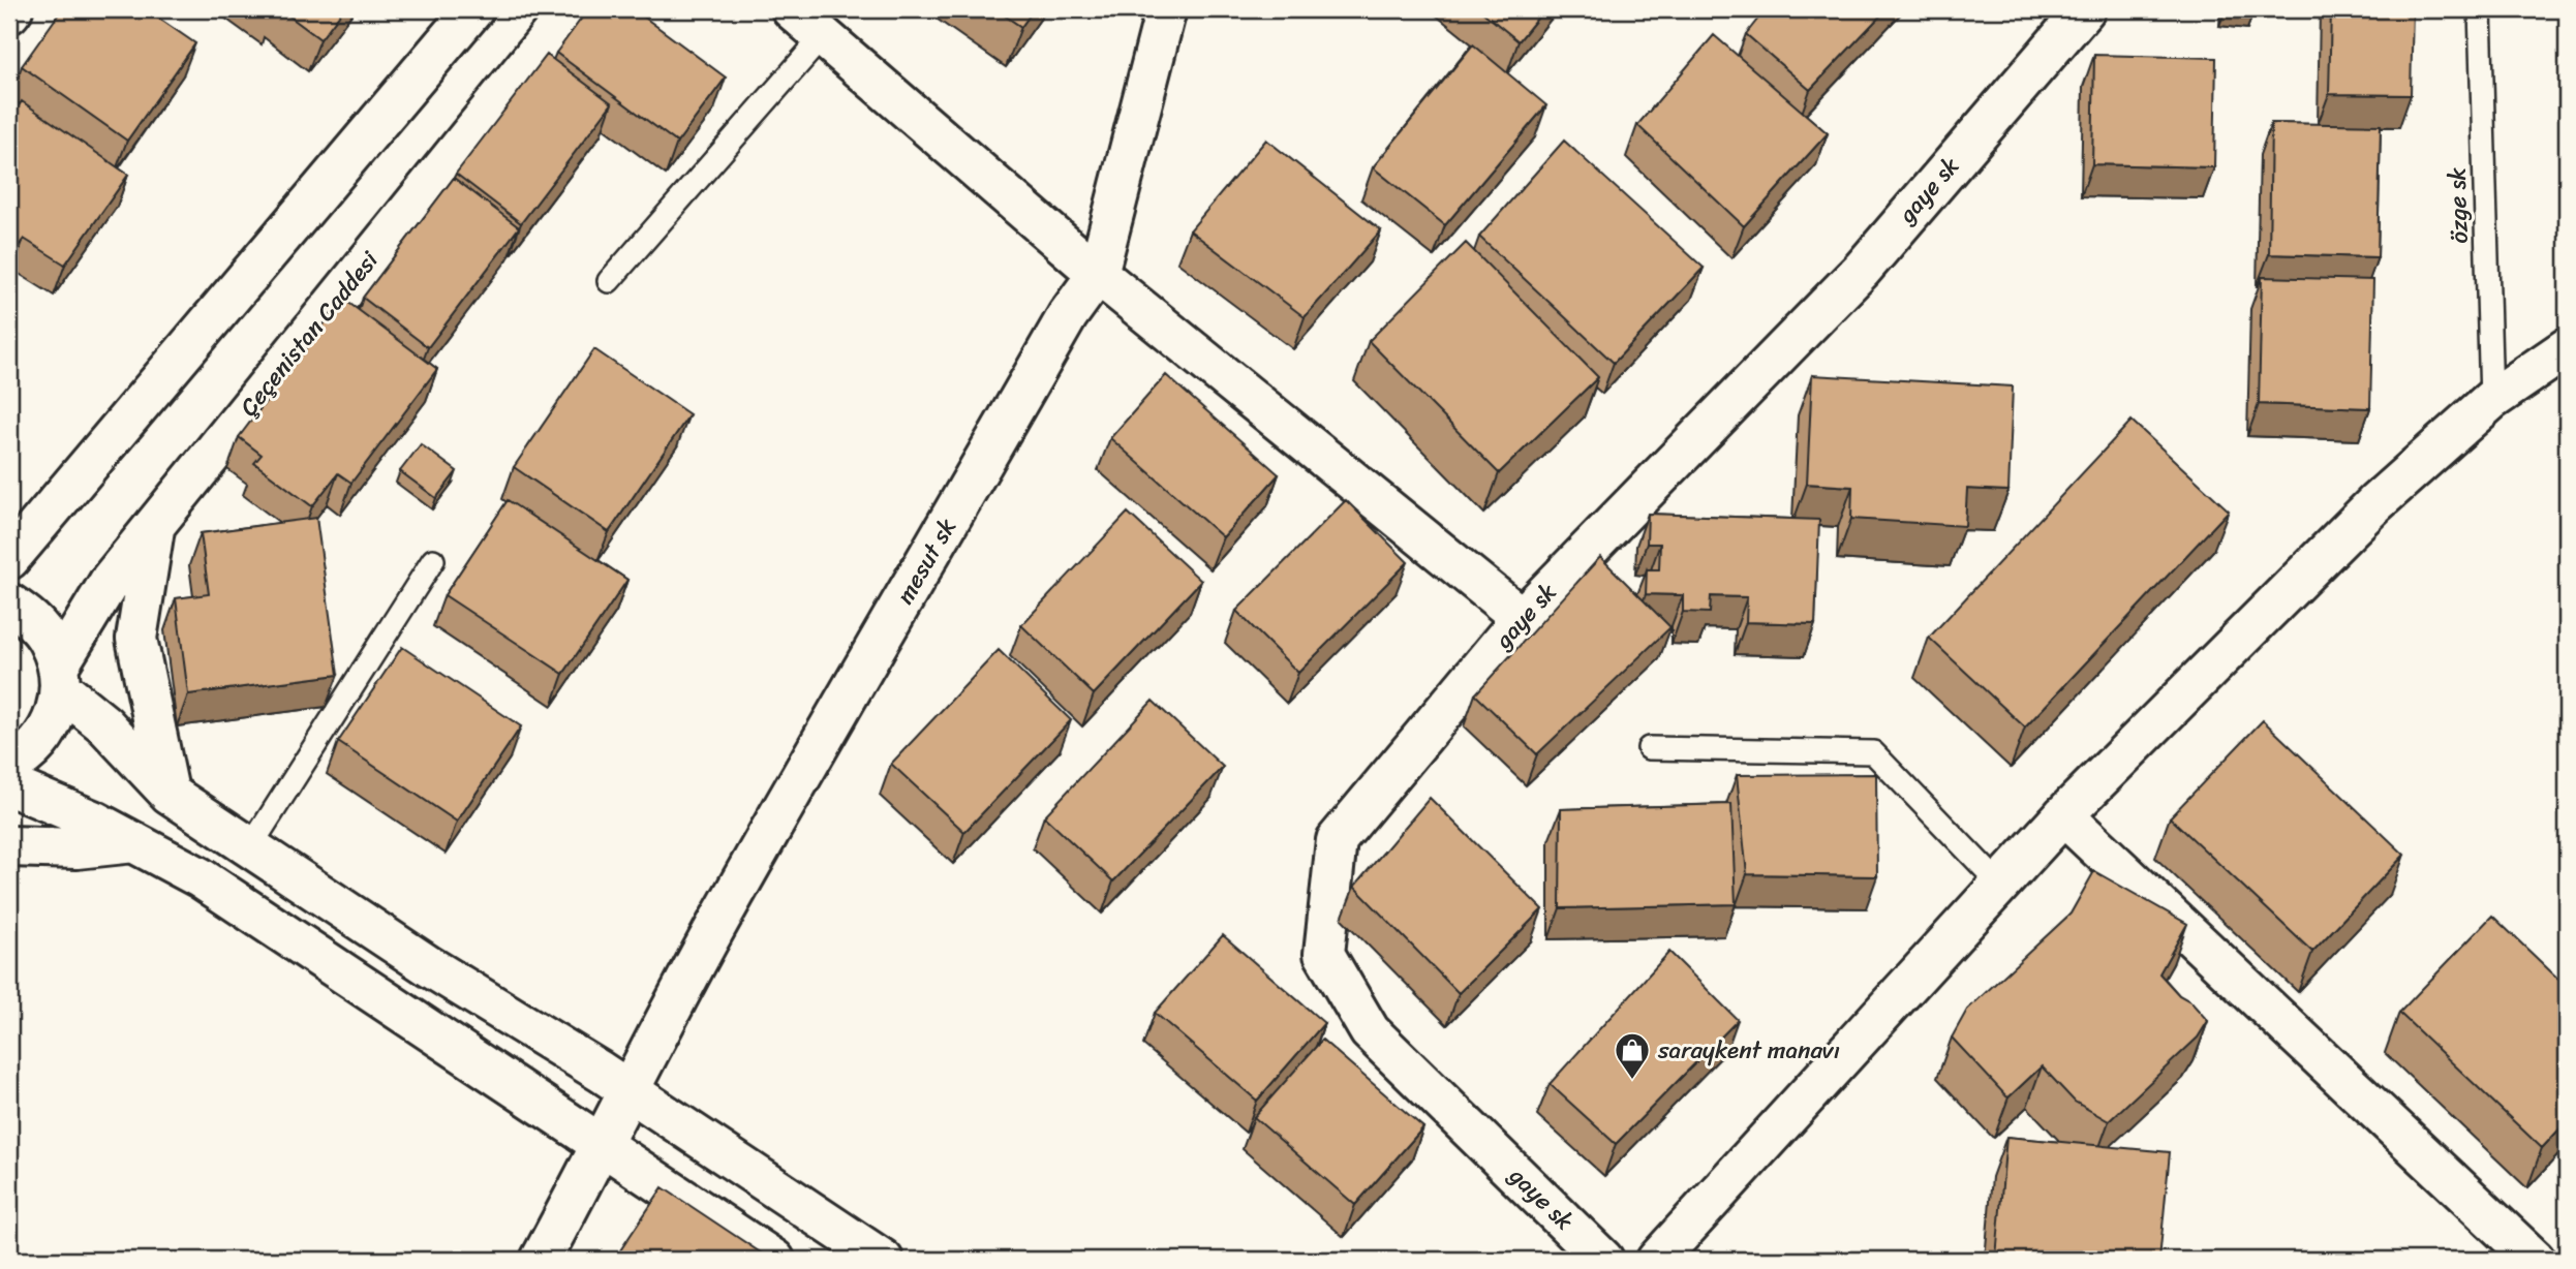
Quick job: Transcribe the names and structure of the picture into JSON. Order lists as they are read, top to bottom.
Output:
{
  "streets": {
    "street": ["gaye sk", "Çeçenistan Caddesi", "mesut sk"],
    "lane": ["özge sk"]
  },
  "places": {
    "shop": ["saraykent manavı"]
  }
}
